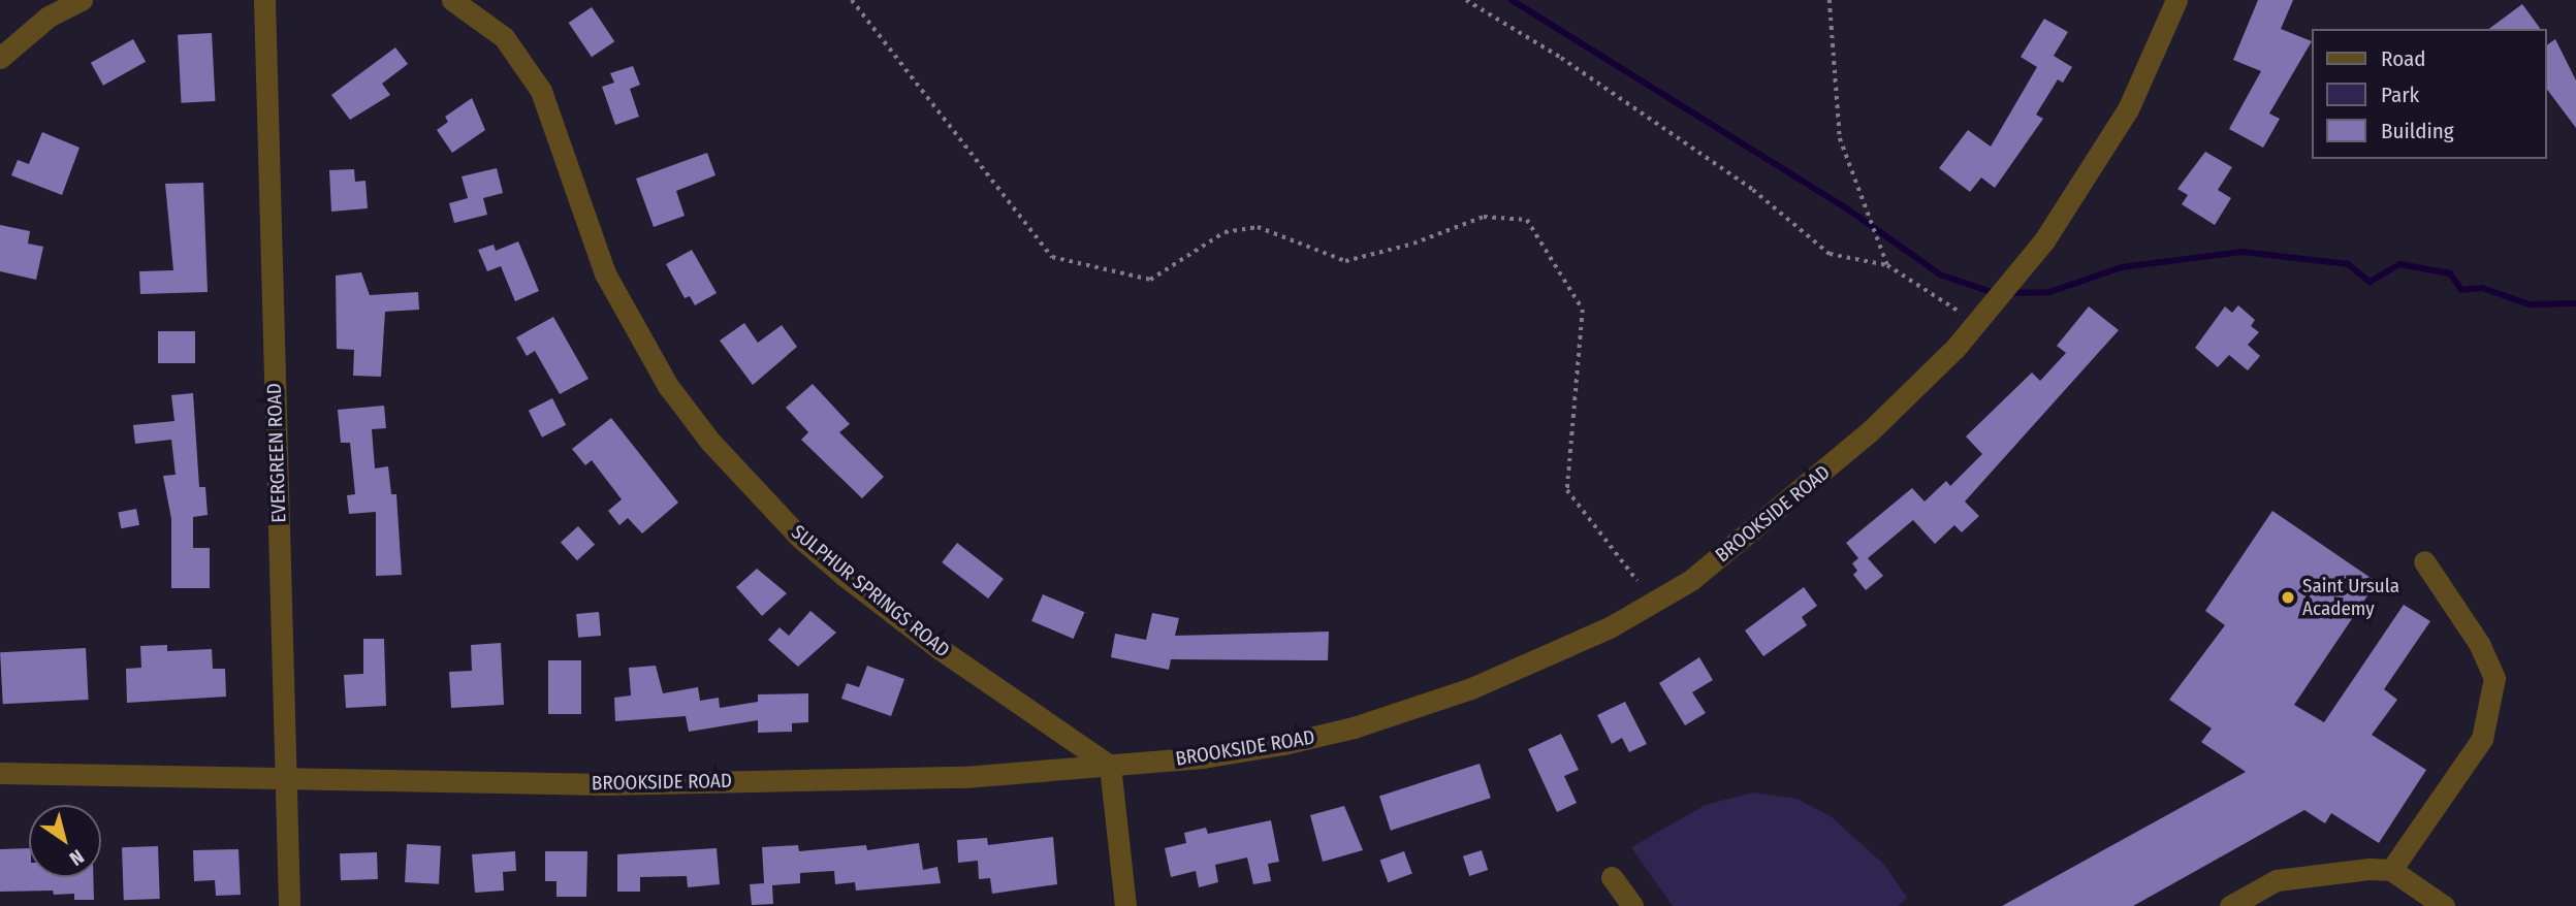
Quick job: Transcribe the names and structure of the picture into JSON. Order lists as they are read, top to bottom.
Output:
{
  "streets": {
    "street": ["EVERGREEN ROAD", "BROOKSIDE ROAD", "SULPHUR SPRINGS ROAD"]
  },
  "crossings": [
    ["EVERGREEN ROAD", "BROOKSIDE ROAD"],
    ["BROOKSIDE ROAD", "SULPHUR SPRINGS ROAD"]
  ],
  "places": ["Saint Ursula Academy"],
  "legend": ["Road", "Park", "Building"],
  "north": "bottom right"
}
